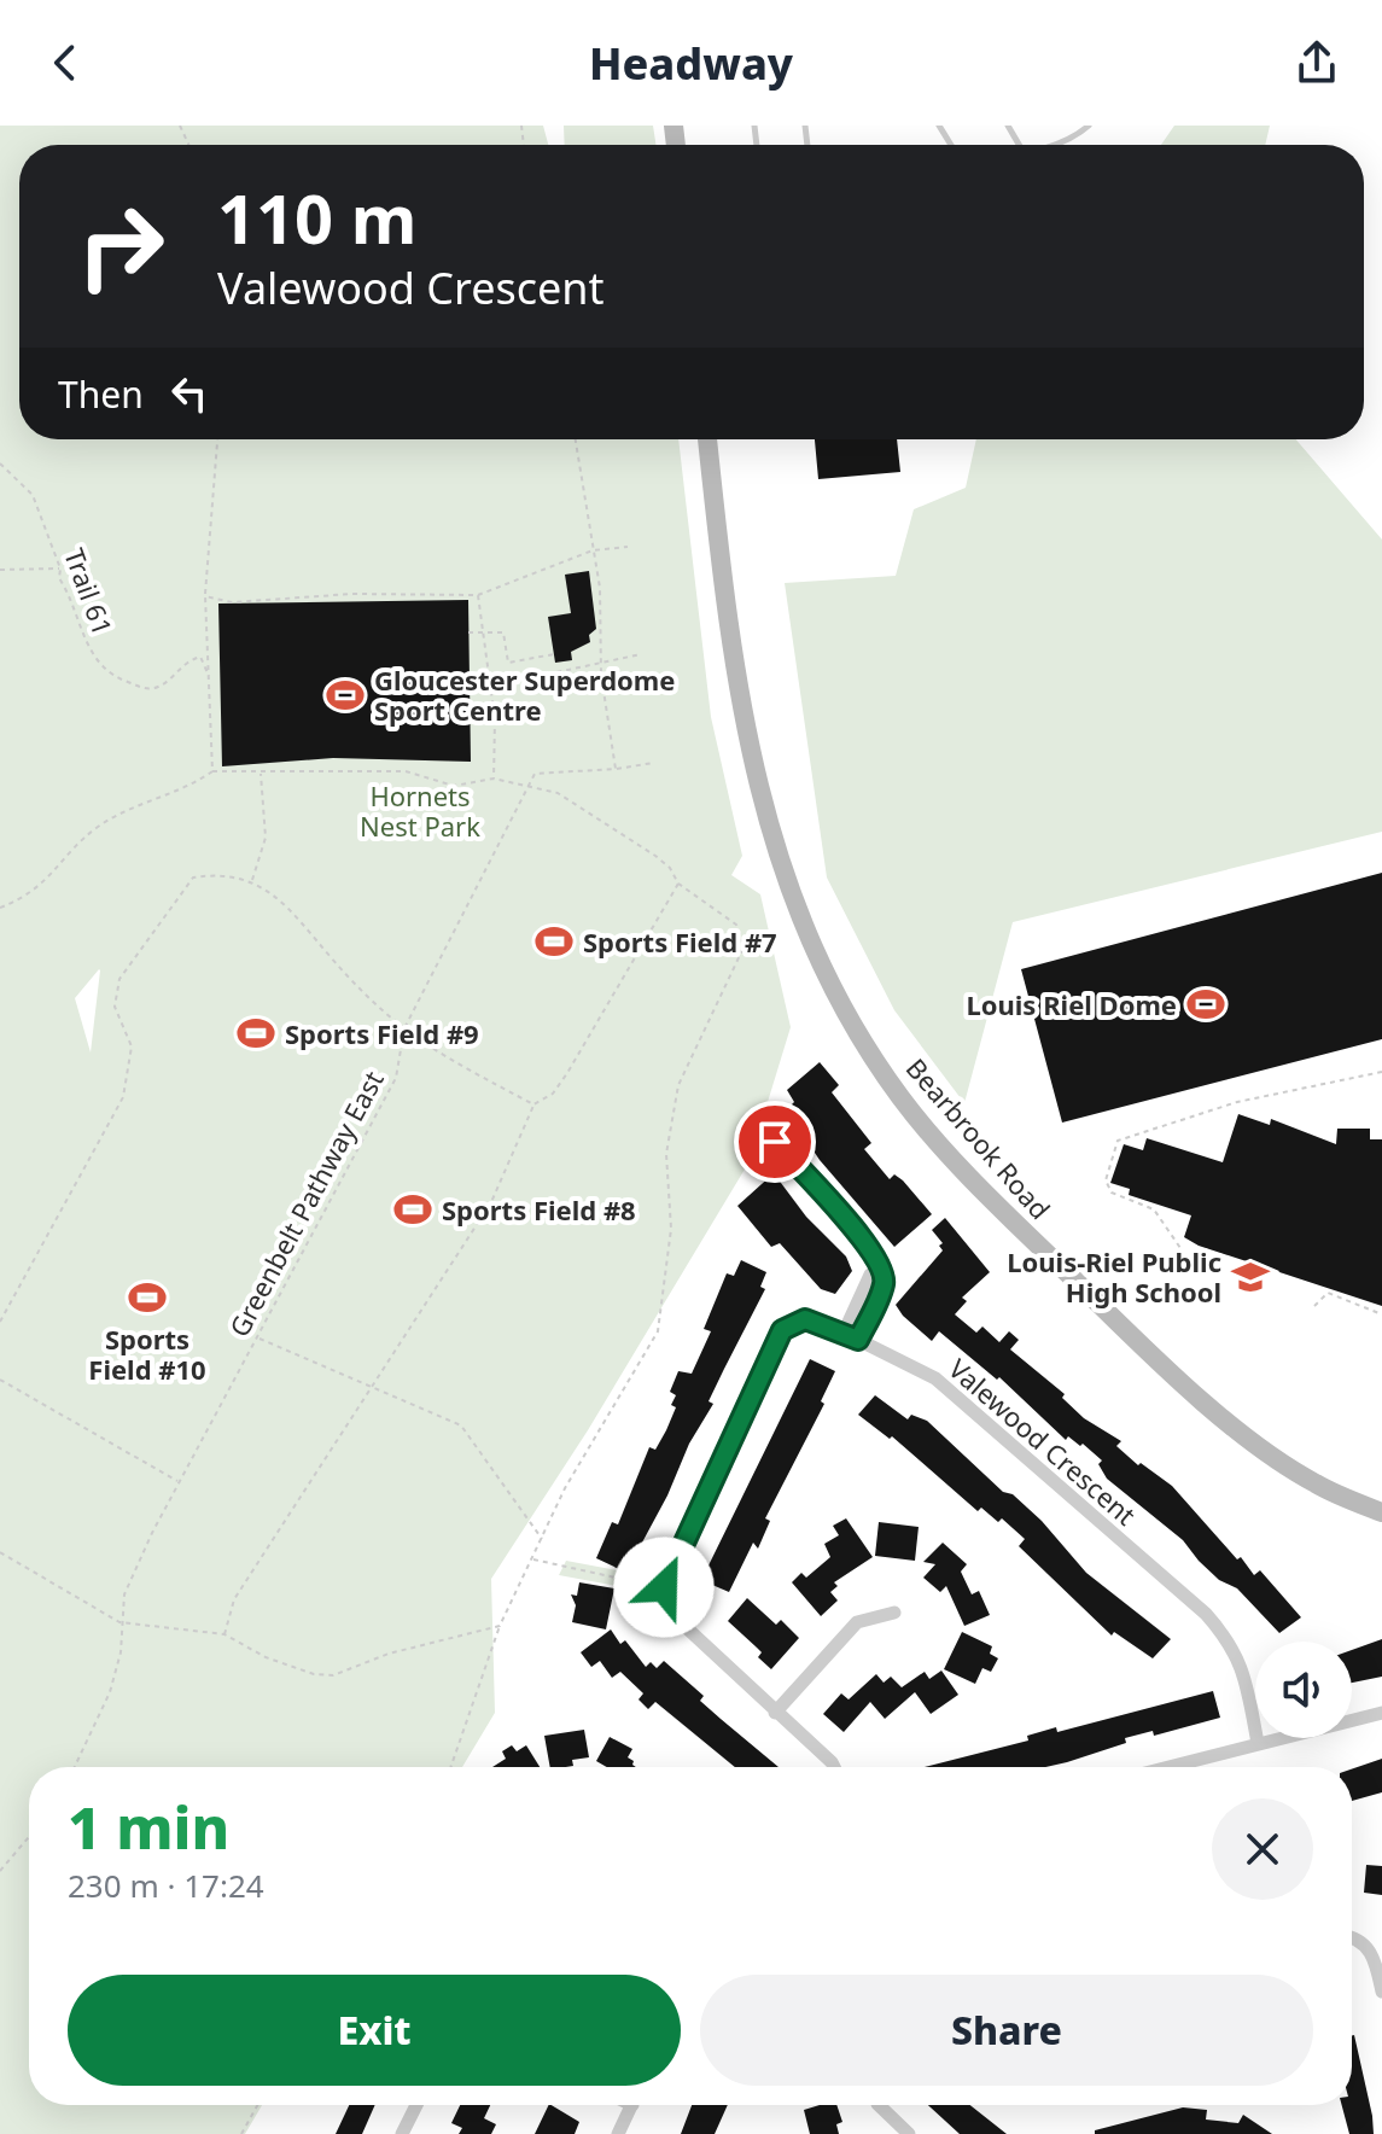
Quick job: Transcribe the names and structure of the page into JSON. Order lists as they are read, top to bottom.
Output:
{
  "streets": {
    "street": ["Bearbrook Road", "Valewood Crescent"],
    "path": ["Trail 61", "Greenbelt Pathway East"]
  },
  "parks": ["Hornets Nest Park"],
  "places": {
    "sports": [
      "Gloucester Superdome Sport Centre",
      "Sports Field #7",
      "Louis Riel Dome",
      "Sports Field #9",
      "Sports Field #8",
      "Sports Field #10"
    ],
    "school or university": ["Louis-Riel Public High School"]
  },
  "page": {
    "header": "Headway",
    "turn": ["110 m", "Valewood Crescent"],
    "then": "Then",
    "heading": ["1 min", "230 m · 17:24"],
    "buttons": ["Exit", "Share"]
  }
}
